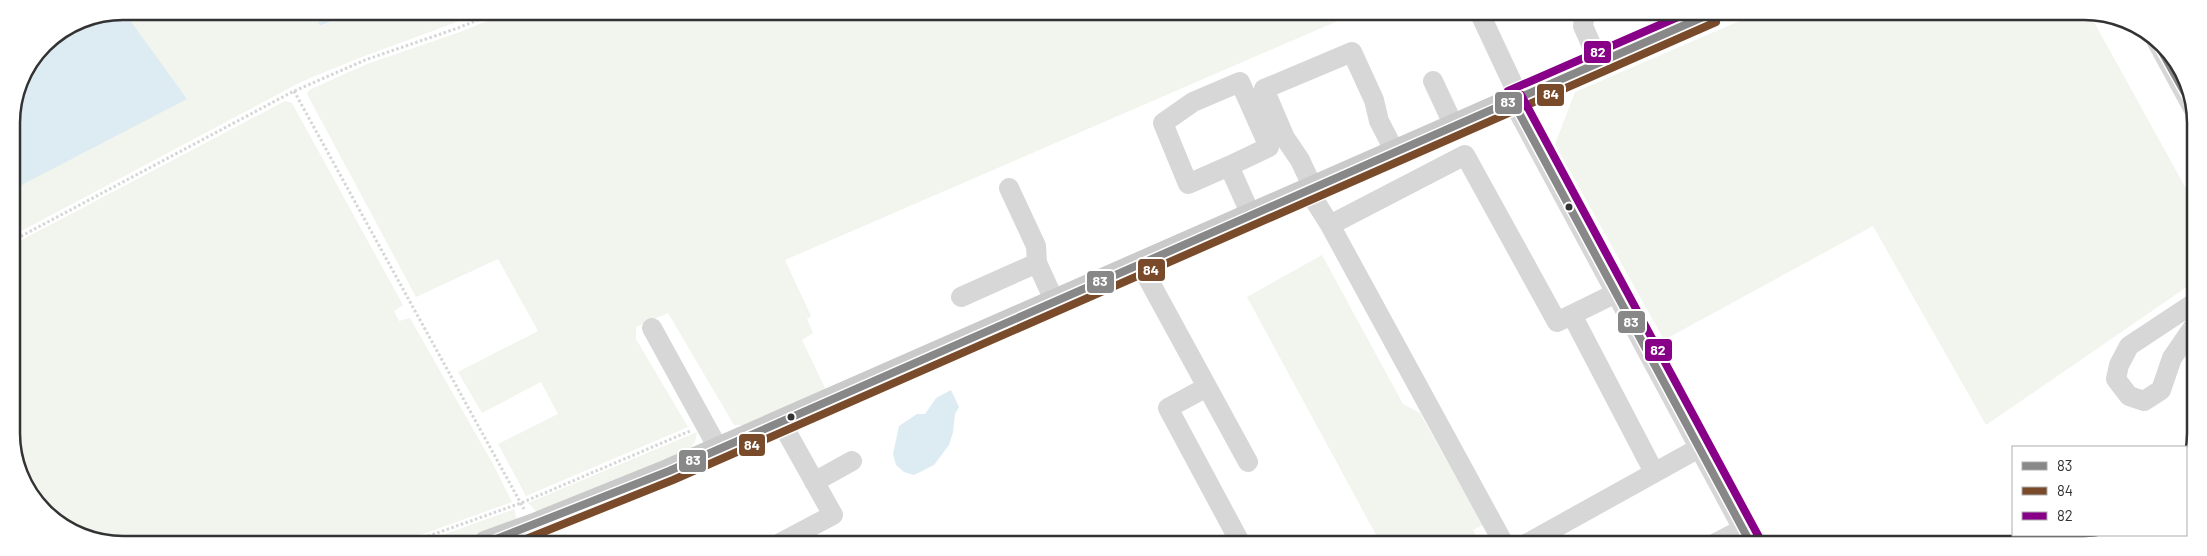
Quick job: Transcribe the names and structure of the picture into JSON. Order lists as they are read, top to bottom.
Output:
{
  "lines": ["transit line 83", "transit line 82", "transit line 84"],
  "legend": ["83", "84", "82"]
}
